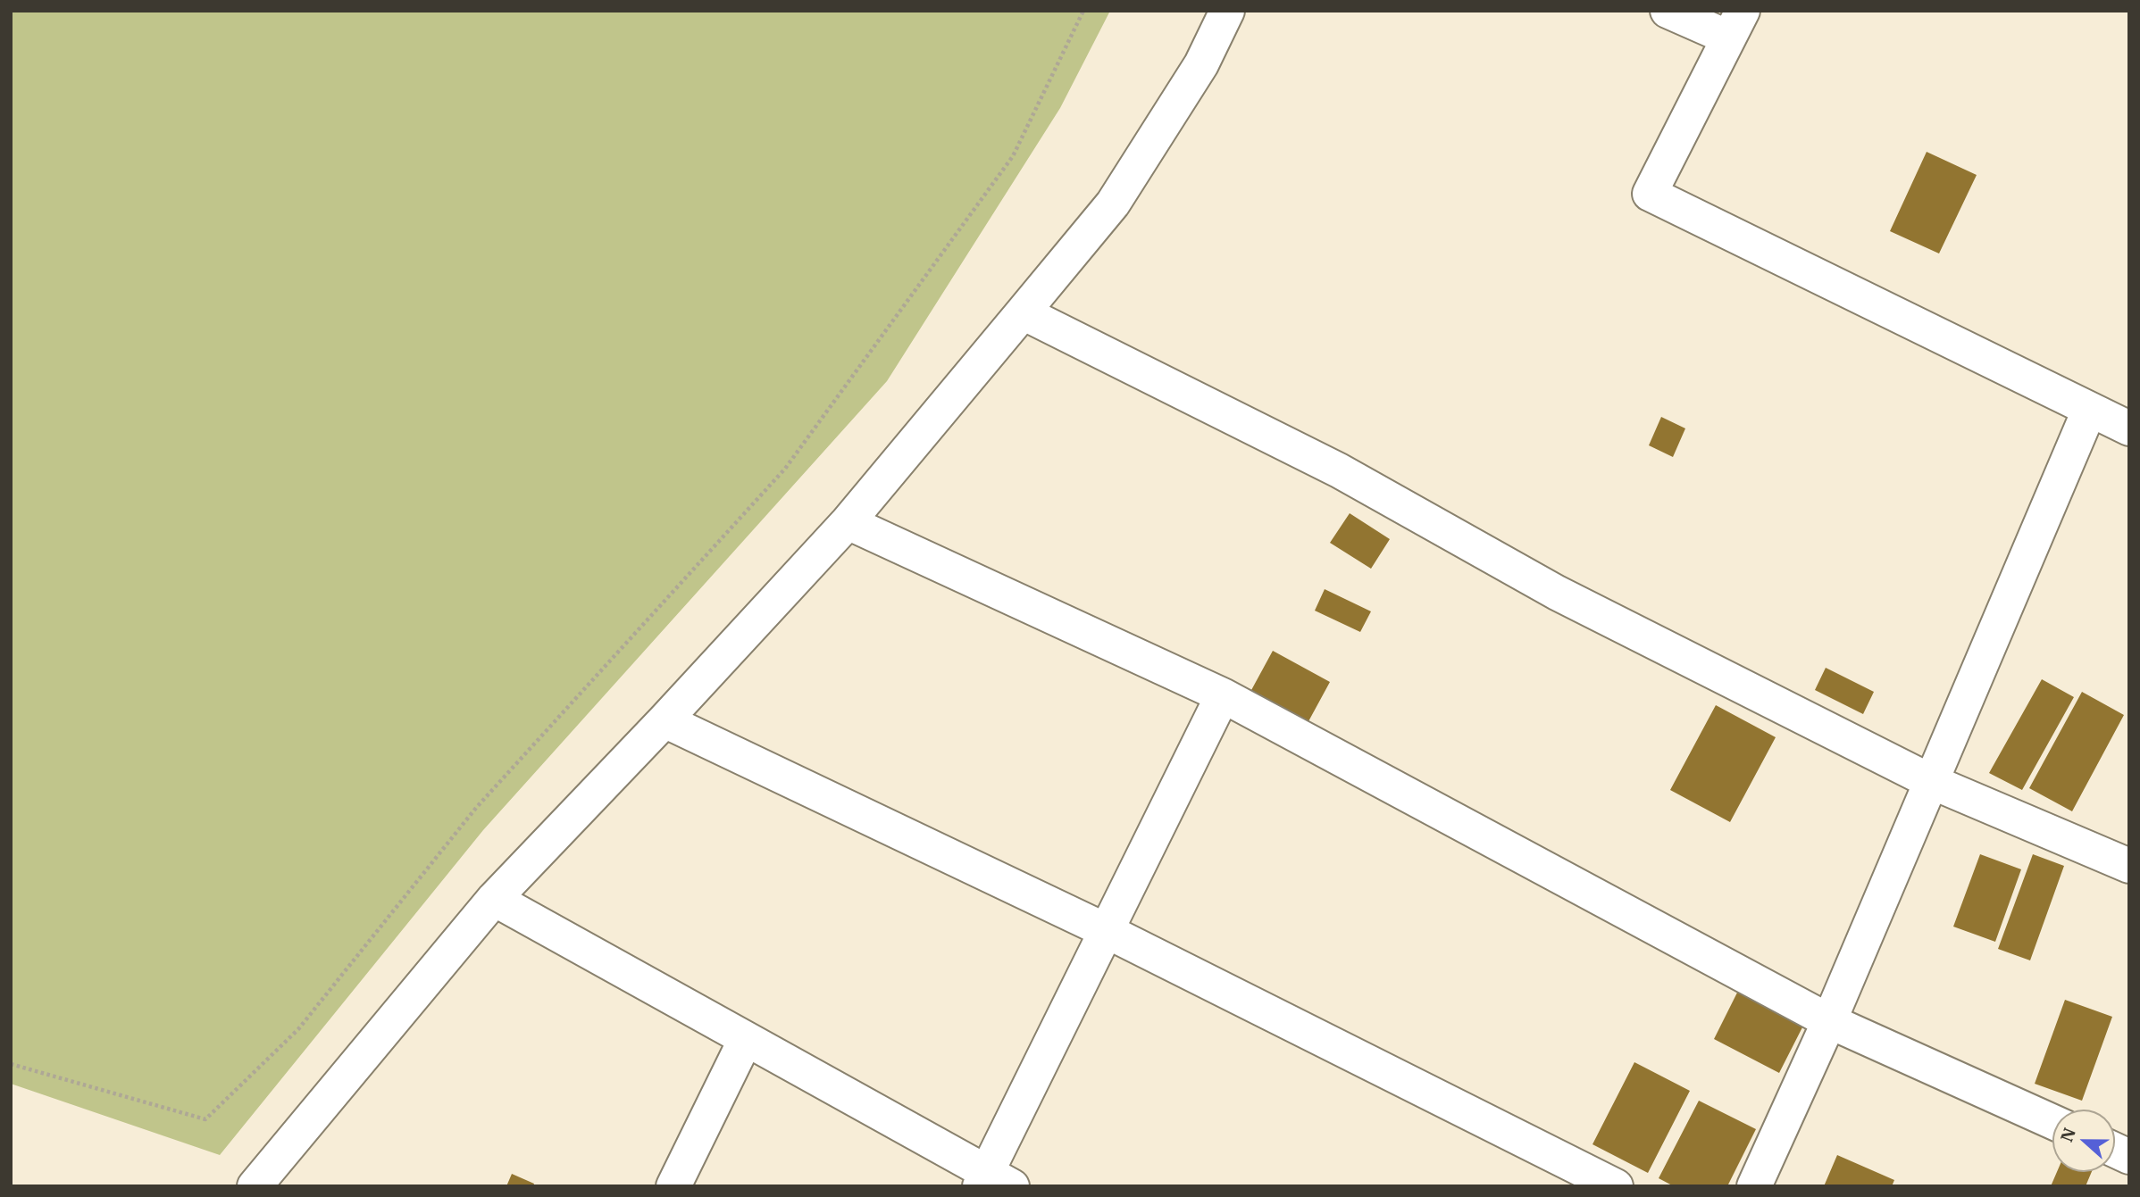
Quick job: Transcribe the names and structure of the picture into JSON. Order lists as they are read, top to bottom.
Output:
{
  "north": "left"
}
